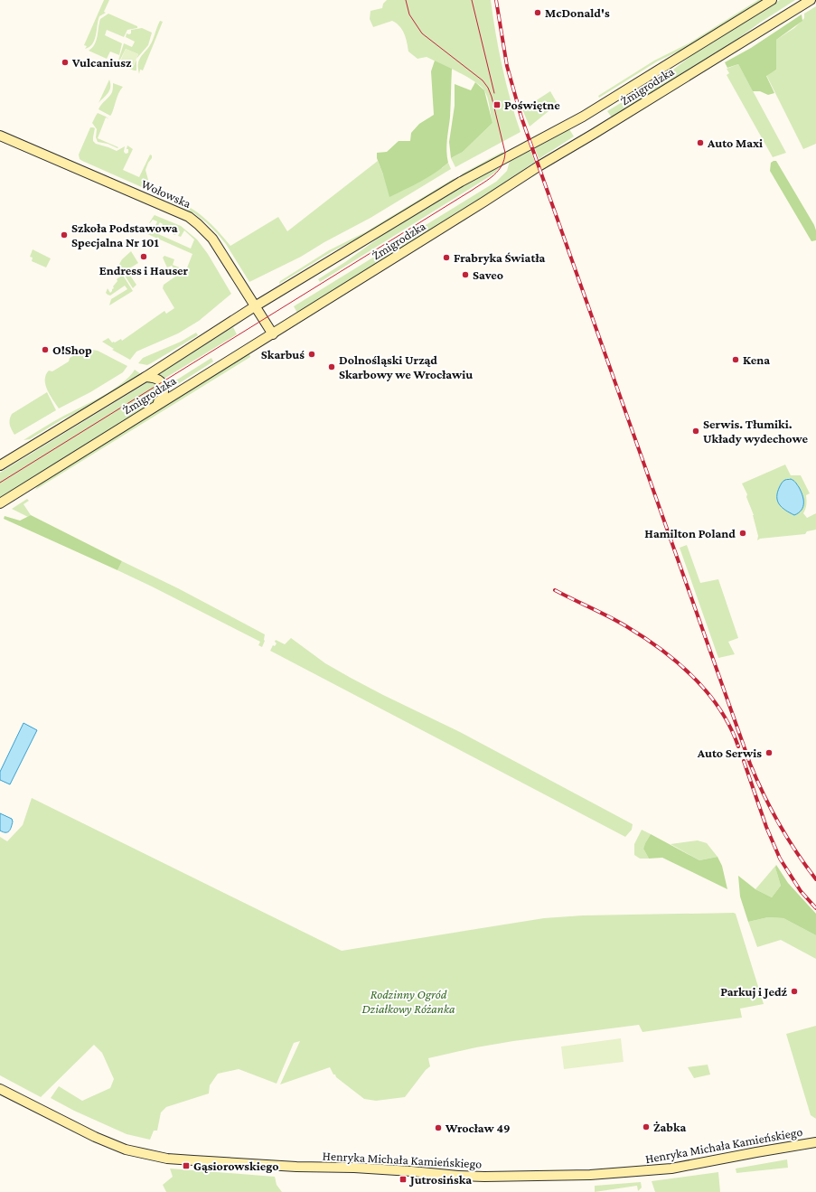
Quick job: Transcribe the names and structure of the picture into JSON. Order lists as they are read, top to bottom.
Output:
{
  "streets": {
    "main road": ["Żmigrodzka", "Wołowska", "Henryka Michała Kamieńskiego"]
  },
  "crossings": [
    ["Żmigrodzka", "Wołowska"]
  ],
  "parks": ["Rodzinny Ogród Działkowy Różanka"],
  "places": {
    "other": [
      "McDonald's",
      "Vulcaniusz",
      "Auto Maxi",
      "Szkoła Podstawowa Specjalna Nr 101",
      "Endress i Hauser",
      "Frabryka Światła",
      "Saveo",
      "O!Shop",
      "Skarbuś",
      "Kena",
      "Dolnośląski Urząd Skarbowy we Wrocławiu",
      "Serwis. Tłumiki. Układy wydechowe",
      "Hamilton Poland",
      "Auto Serwis",
      "Parkuj i Jedź",
      "Żabka",
      "Wrocław 49"
    ],
    "transit": ["Poświętne", "Gąsiorowskiego", "Jutrosińska"]
  }
}
